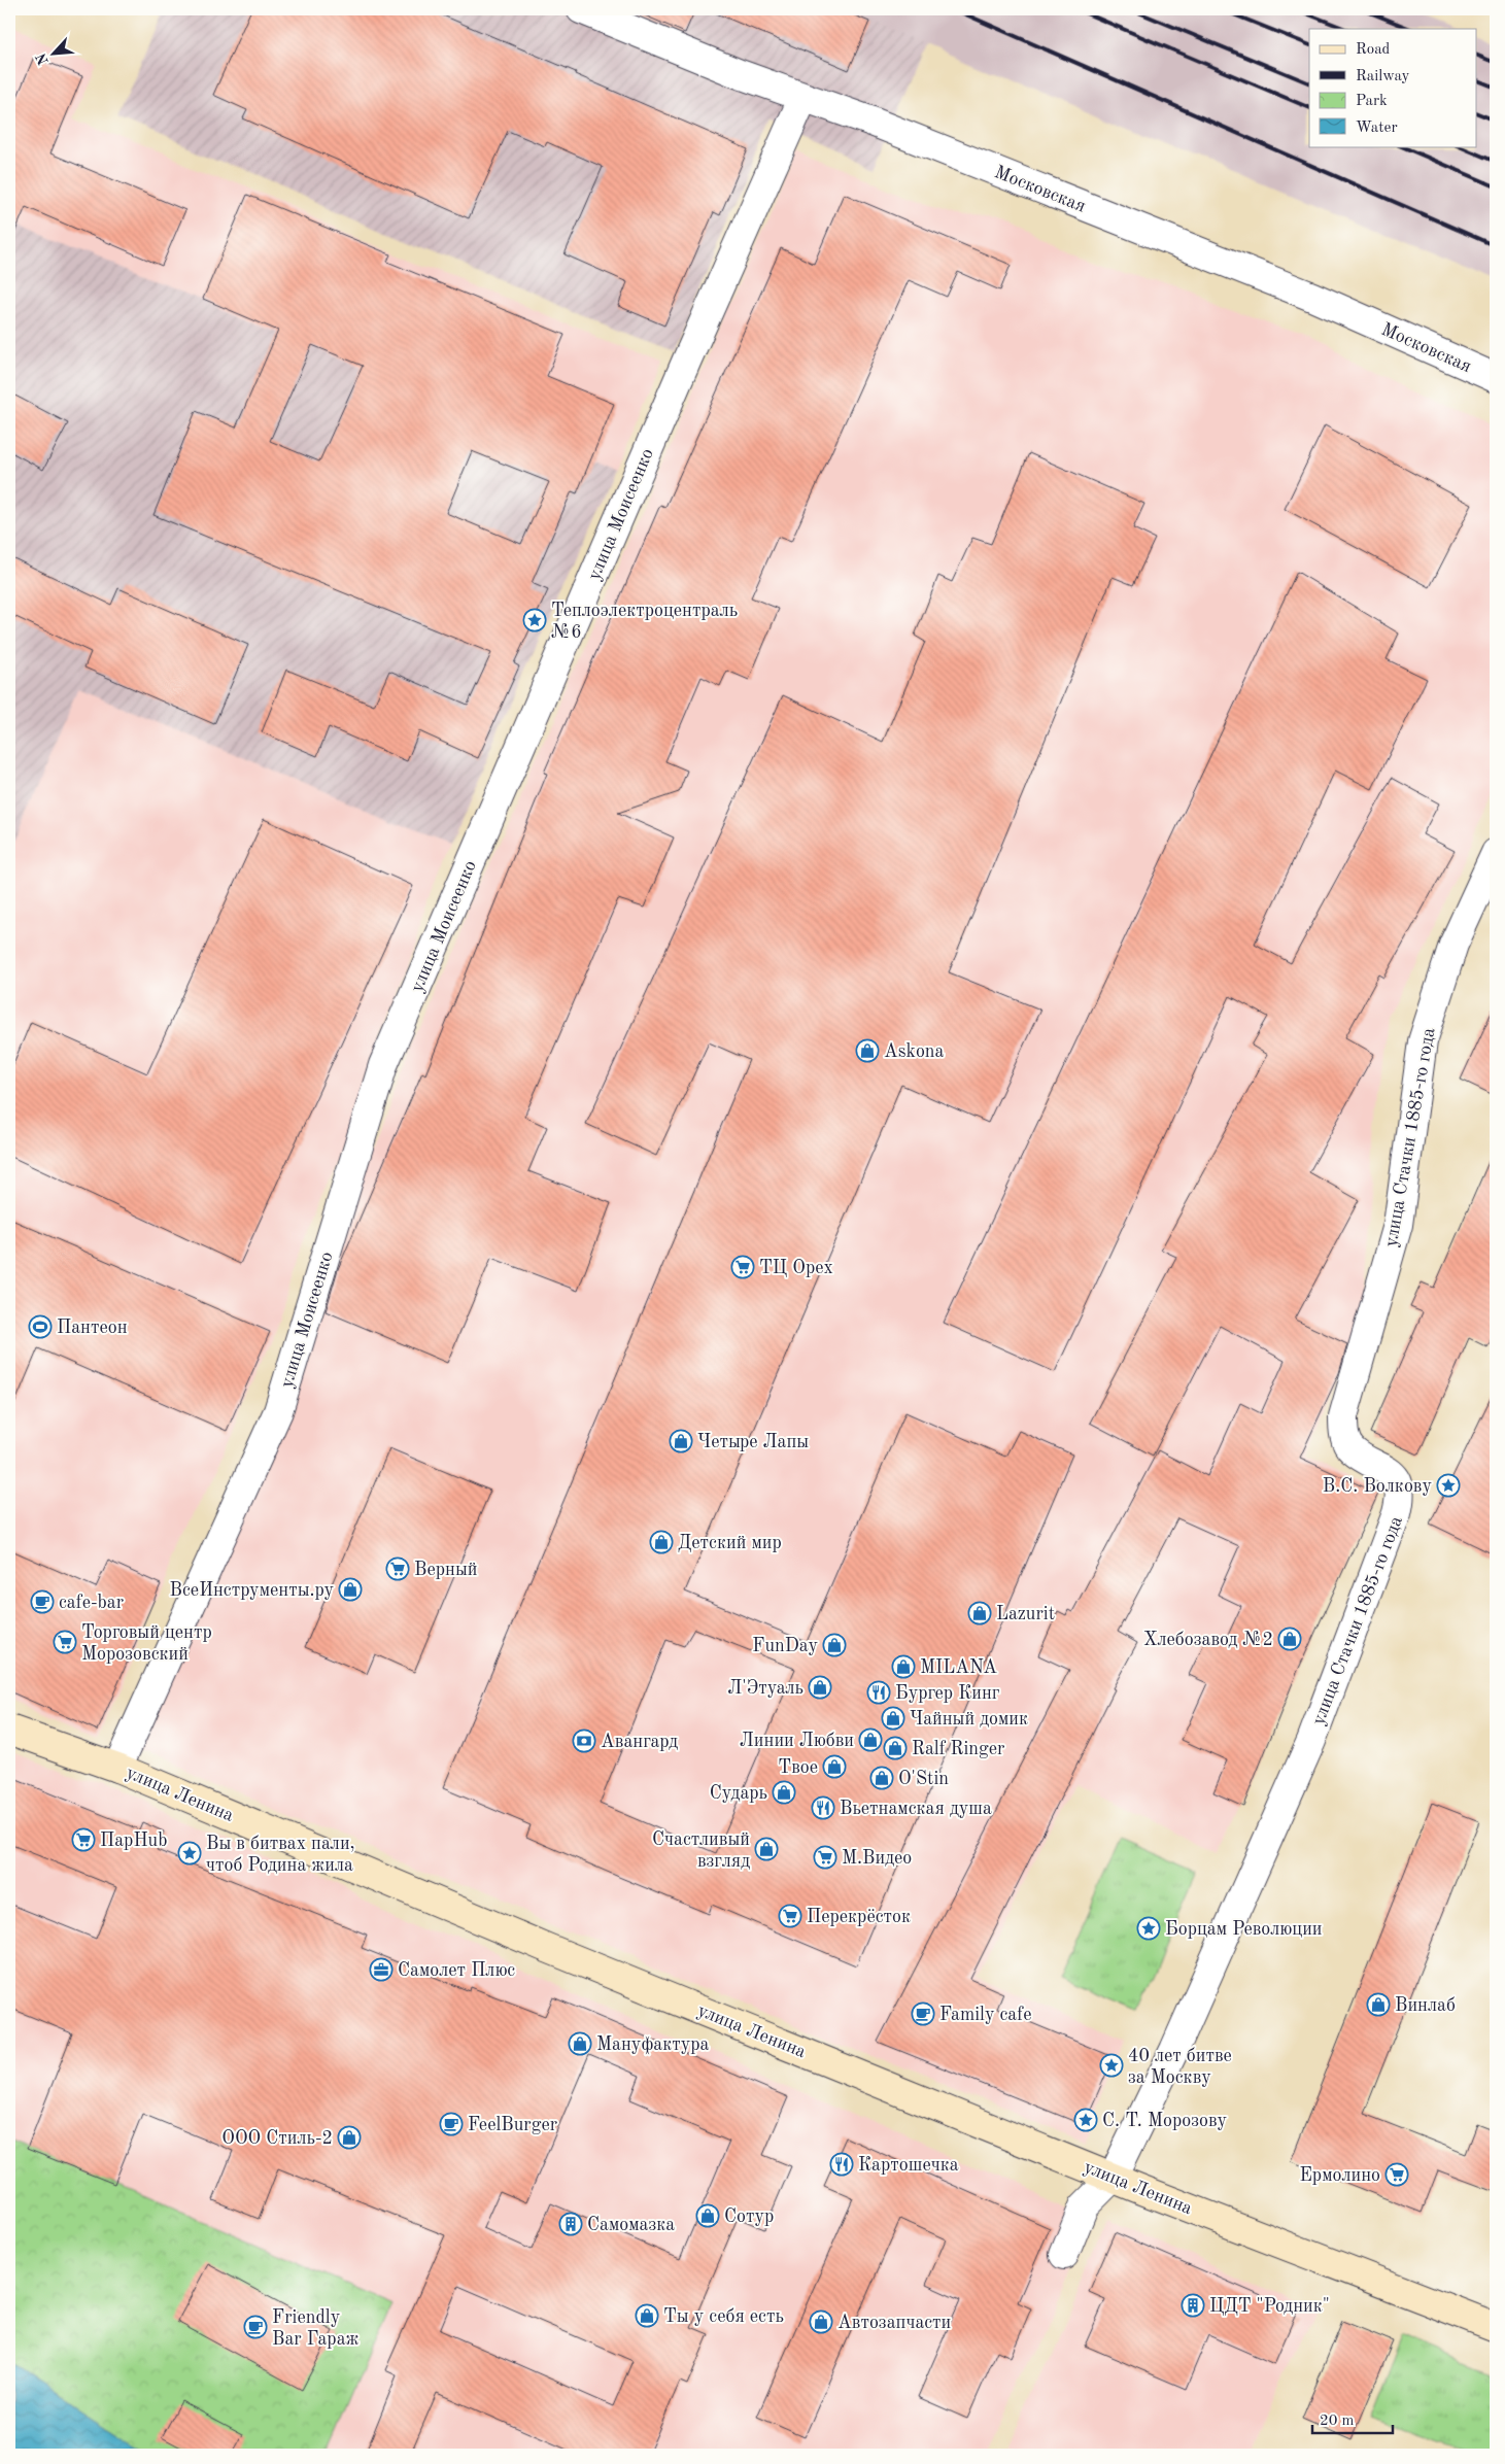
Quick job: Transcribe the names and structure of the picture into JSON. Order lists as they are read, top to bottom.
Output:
{
  "streets": {
    "main road": ["улица Ленина"],
    "street": ["Московская", "улица Моисеенко", "улица Стачки 1885-го года"]
  },
  "crossings": [
    ["Московская", "улица Моисеенко"],
    ["улица Моисеенко", "улица Ленина"],
    ["улица Стачки 1885-го года", "улица Ленина"]
  ],
  "places": {
    "place": [
      "Теплоэлектроцентраль №6",
      "В.С. Волкову",
      "Вы в битвах пали, чтоб Родина жила",
      "Борцам Революции",
      "40 лет битве за Москву",
      "С. Т. Морозову"
    ],
    "shop": [
      "Askona",
      "Четыре Лапы",
      "Детский мир",
      "ВсеИнструменты.ру",
      "Lazurit",
      "Хлебозавод №2",
      "FunDay",
      "MILANA",
      "Л'Этуаль",
      "Чайный домик",
      "Линии Любви",
      "Ralf Ringer",
      "Твое",
      "O'Stin",
      "Сударь",
      "Счастливый взгляд",
      "Винлаб",
      "Мануфактура",
      "ООО Стиль-2",
      "Сотур",
      "Ты у себя есть",
      "Автозапчасти"
    ],
    "supermarket": [
      "ТЦ Орех",
      "Верный",
      "Торговый центр Морозовский",
      "ПарHub",
      "М.Видео",
      "Перекрёсток",
      "Ермолино"
    ],
    "sports": ["Пантеон"],
    "cafe": [
      "cafe-bar",
      "Family cafe",
      "FeelBurger",
      "Friendly Bar Гараж"
    ],
    "restaurant": ["Бургер Кинг", "Вьетнамская душа", "Картошечка"],
    "bank": ["Авангард"],
    "office": ["Самолет Плюс"],
    "building": ["Самомазка", "ЦДТ \"Родник\""]
  },
  "legend": [
    "Road",
    "Railway",
    "Park",
    "Water"
  ],
  "scale_bar": "20 m",
  "north": "bottom left"
}
